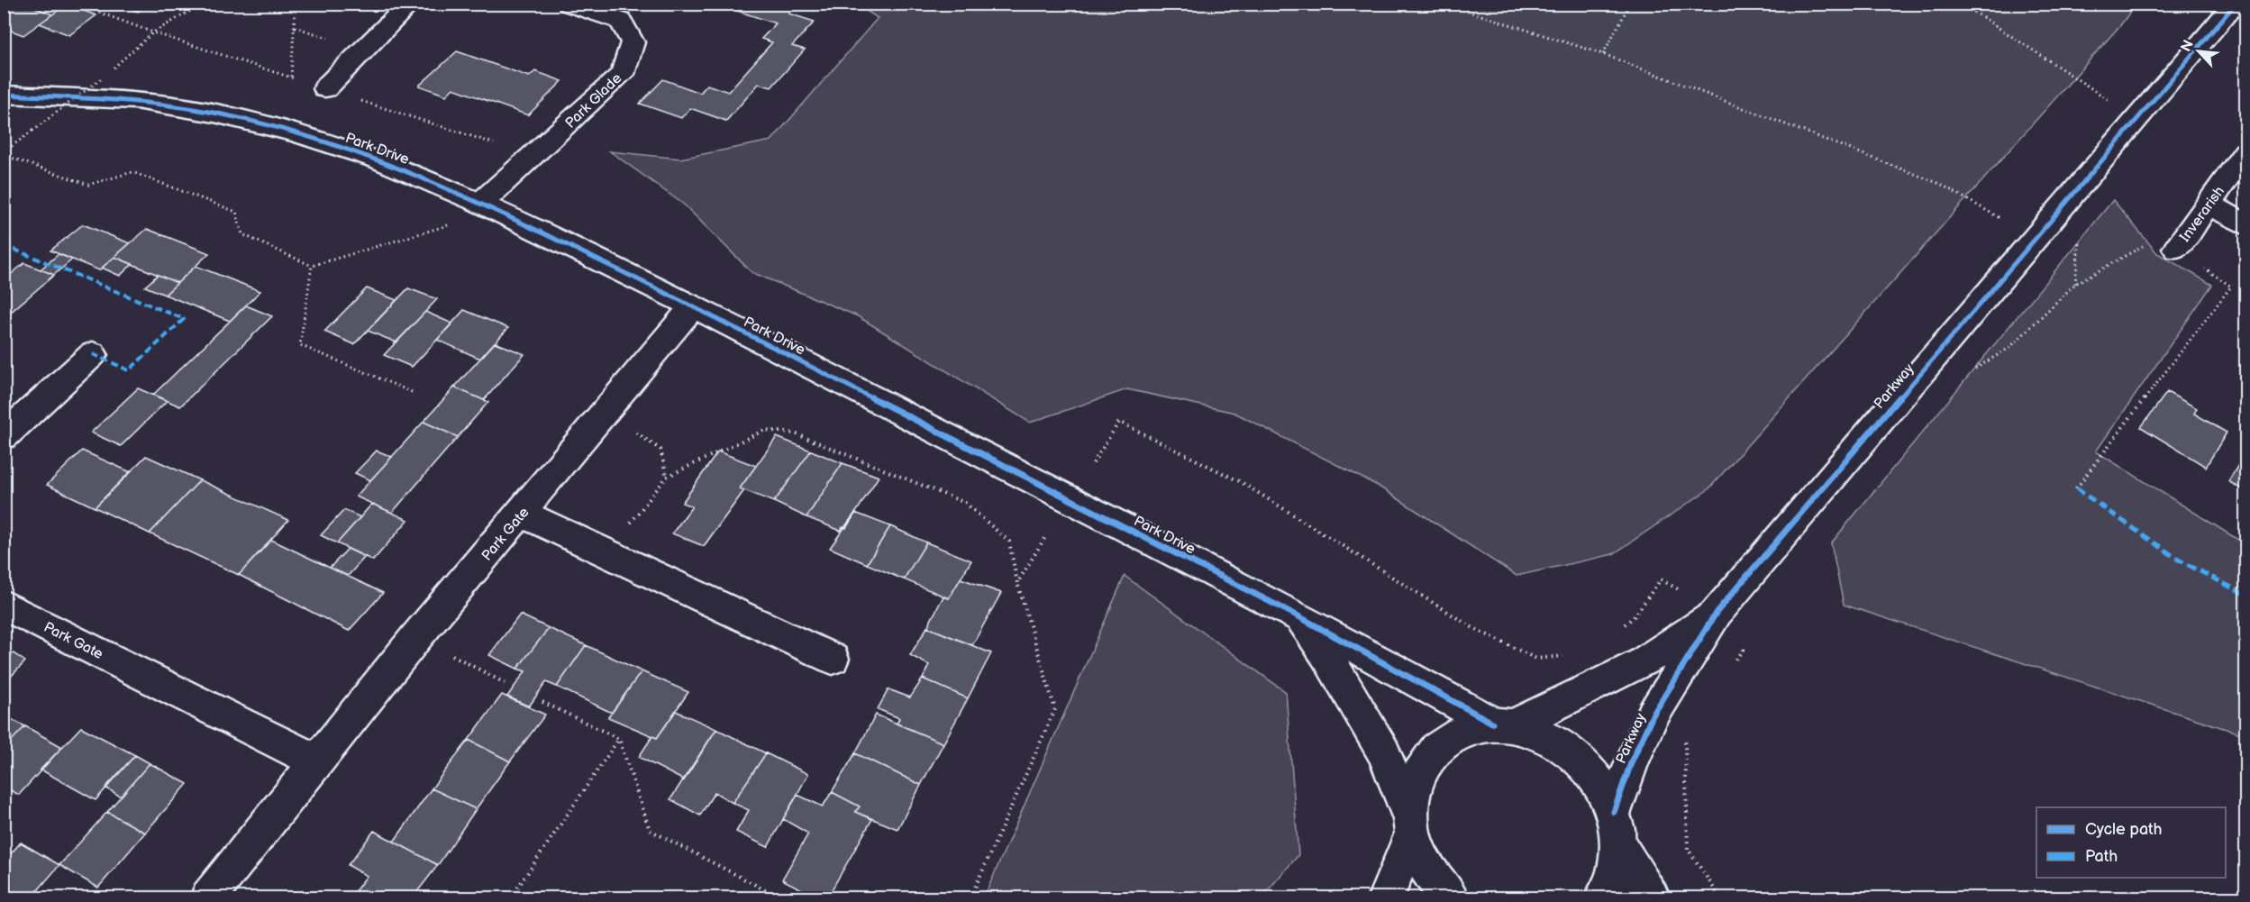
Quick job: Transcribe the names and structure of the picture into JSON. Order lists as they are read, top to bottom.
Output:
{
  "streets": {
    "street": [
      "Park Glade",
      "Park Drive",
      "Inverarish",
      "Parkway",
      "Park Gate"
    ]
  },
  "crossings": [
    ["Park Glade", "Park Drive"],
    ["Park Drive", "Parkway"],
    ["Park Drive", "Park Gate"]
  ],
  "legend": ["Cycle path", "Path"],
  "north": "top left"
}
